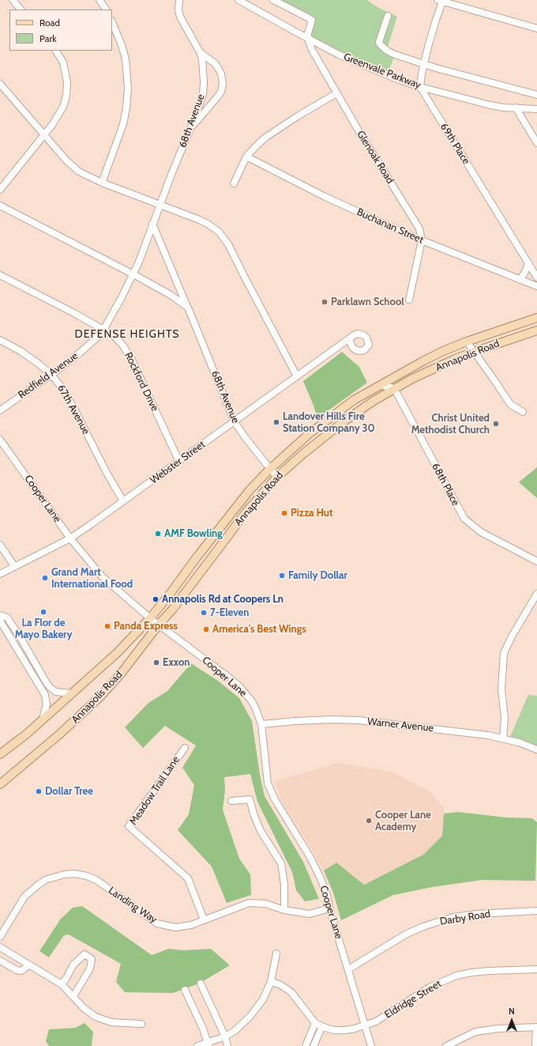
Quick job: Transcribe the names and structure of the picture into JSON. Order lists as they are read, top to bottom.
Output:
{
  "streets": {
    "main road": ["Annapolis Road"],
    "street": [
      "Greenvale Parkway",
      "68th Avenue",
      "69th Place",
      "Glenoak Road",
      "Buchanan Street",
      "Redfield Avenue",
      "Rockford Drive",
      "67th Avenue",
      "Webster Street",
      "68th Place",
      "Cooper Lane",
      "Warner Avenue",
      "Meadow Trail Lane",
      "Landing Way",
      "Darby Road",
      "Eldridge Street"
    ]
  },
  "crossings": [
    ["Greenvale Parkway", "69th Place"],
    ["Greenvale Parkway", "Glenoak Road"],
    ["68th Avenue", "Annapolis Road"],
    ["68th Avenue", "Redfield Avenue"],
    ["68th Avenue", "Webster Street"],
    ["Glenoak Road", "Buchanan Street"],
    ["Annapolis Road", "68th Place"],
    ["Annapolis Road", "Cooper Lane"],
    ["Redfield Avenue", "Rockford Drive"],
    ["Redfield Avenue", "67th Avenue"],
    ["Rockford Drive", "Webster Street"],
    ["67th Avenue", "Webster Street"],
    ["Webster Street", "Cooper Lane"],
    ["Cooper Lane", "Warner Avenue"],
    ["Cooper Lane", "Landing Way"],
    ["Cooper Lane", "Darby Road"],
    ["Cooper Lane", "Eldridge Street"],
    ["Meadow Trail Lane", "Landing Way"]
  ],
  "districts": ["DEFENSE HEIGHTS"],
  "places": [
    "Parklawn School",
    "Landover Hills Fire Station Company 30",
    "Christ United Methodist Church",
    "Pizza Hut",
    "AMF Bowling",
    "Family Dollar",
    "Grand Mart International Food",
    "Annapolis Rd at Coopers Ln",
    "La Flor de Mayo Bakery",
    "7-Eleven",
    "Panda Express",
    "America's Best Wings",
    "Exxon",
    "Dollar Tree",
    "Cooper Lane Academy"
  ],
  "legend": ["Road", "Park"],
  "north": "top"
}
